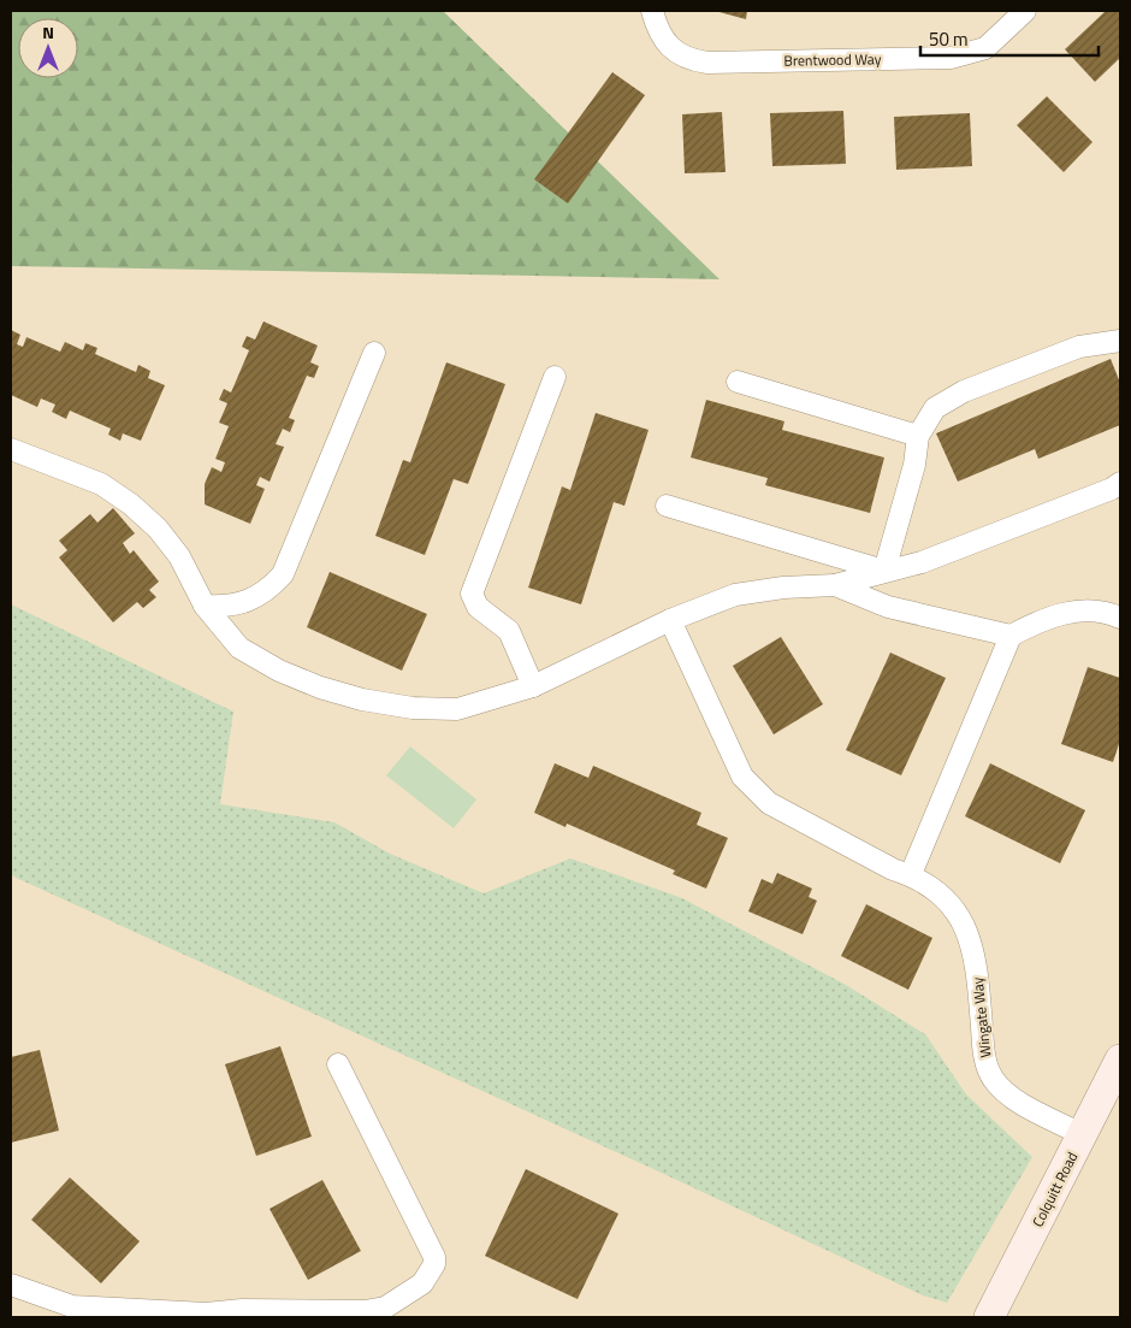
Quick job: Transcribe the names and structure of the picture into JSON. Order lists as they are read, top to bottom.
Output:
{
  "streets": {
    "street": ["Brentwood Way", "Wingate Way", "Colquitt Road"]
  },
  "crossings": [
    ["Wingate Way", "Colquitt Road"]
  ],
  "scale_bar": "50 m",
  "north": "top"
}
